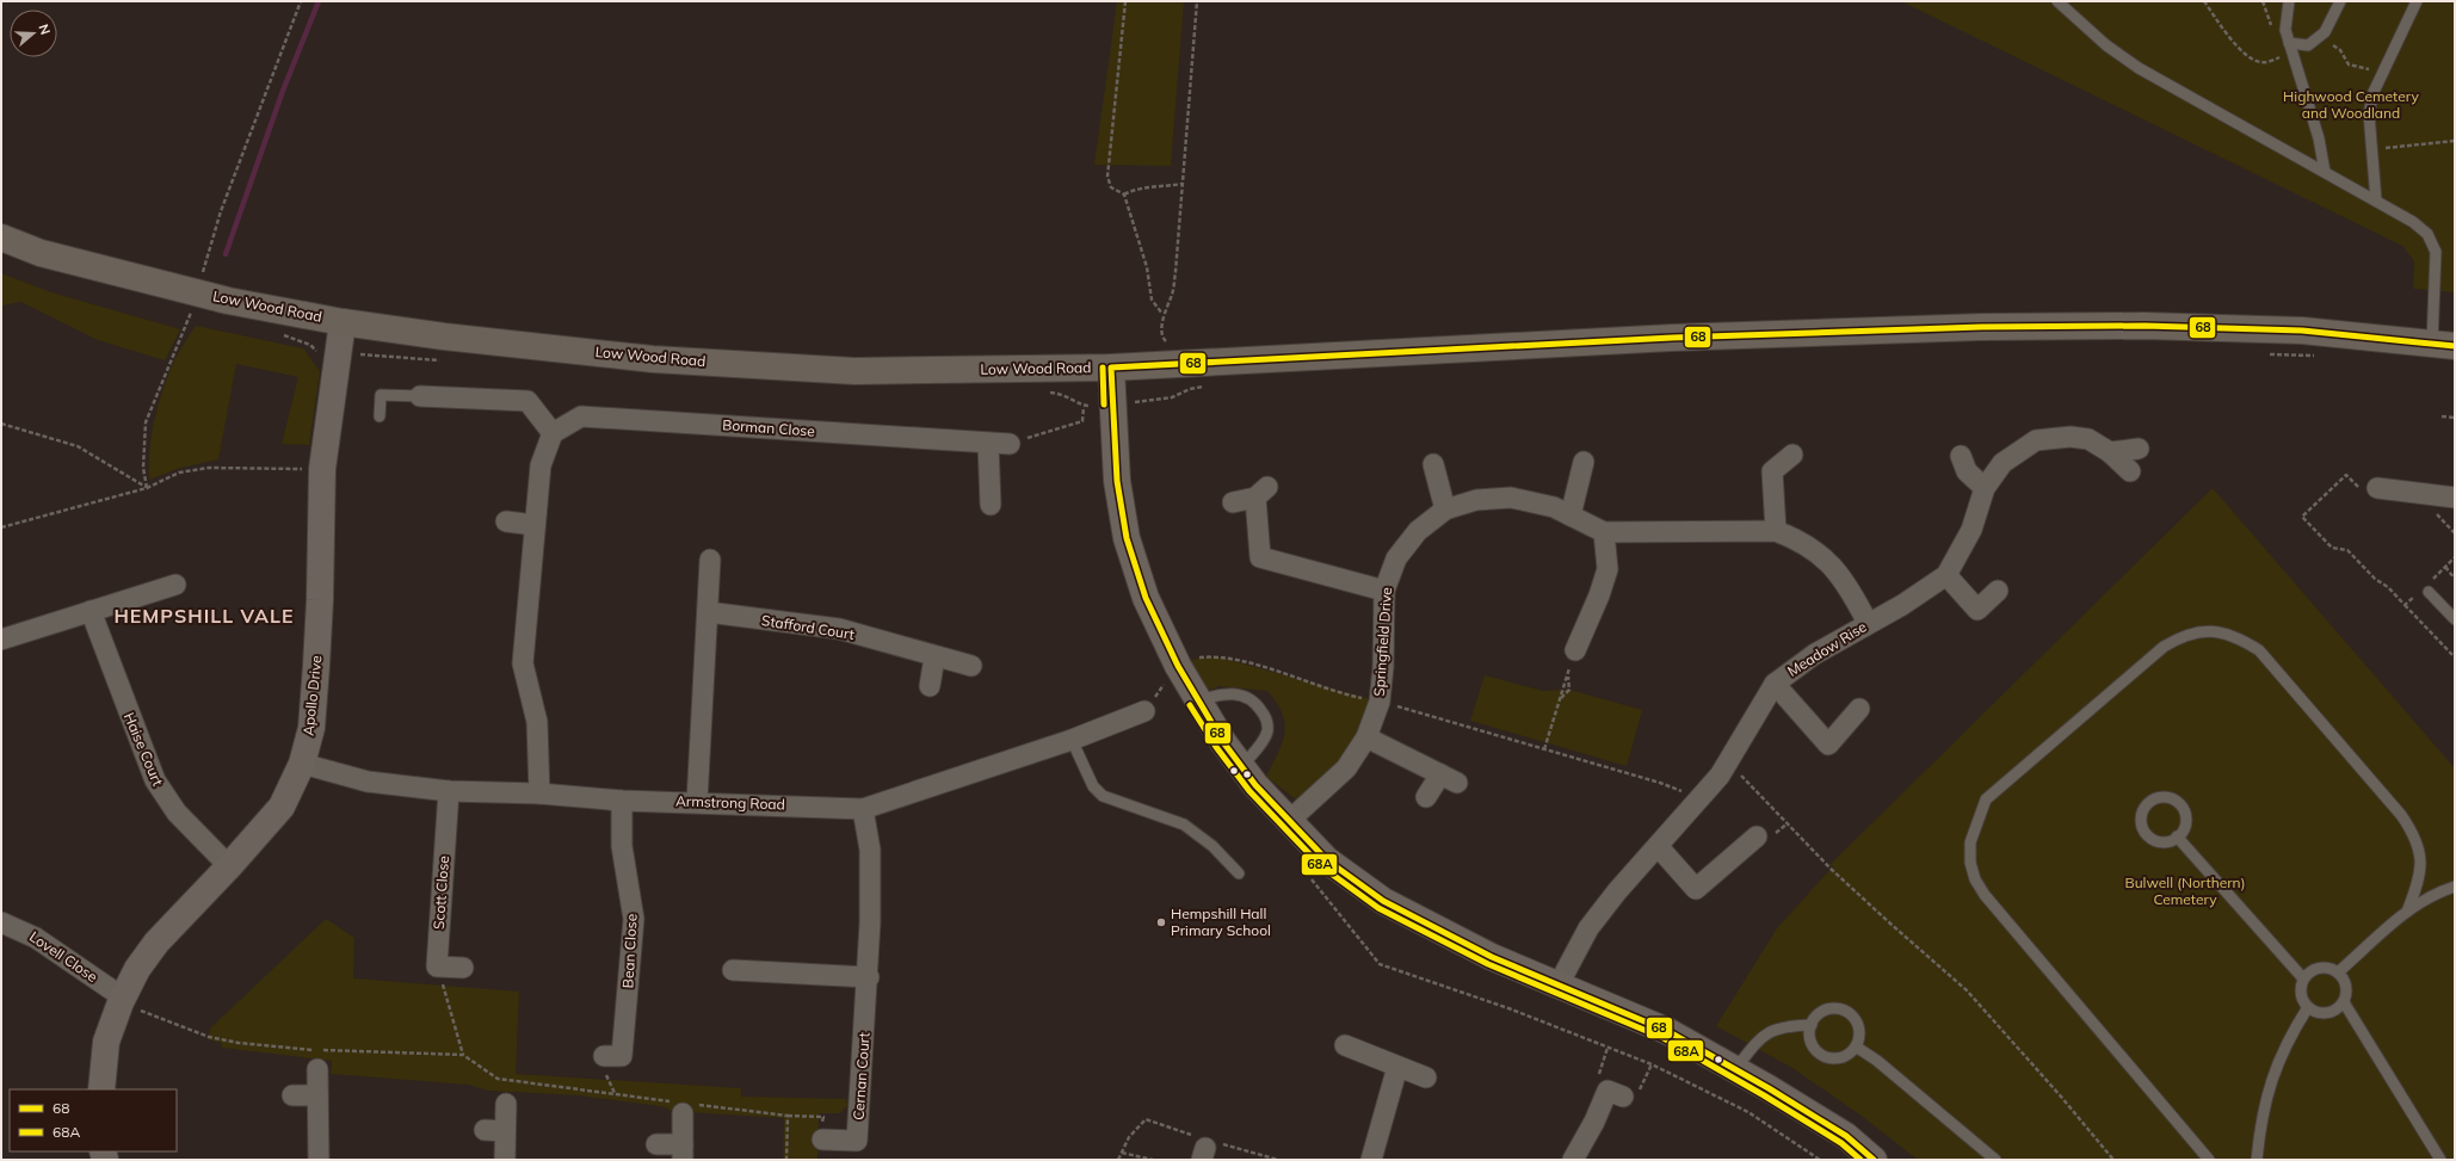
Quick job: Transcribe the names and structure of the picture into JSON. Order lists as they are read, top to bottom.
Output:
{
  "streets": {
    "main road": ["Low Wood Road"],
    "street": [
      "Borman Close",
      "Stafford Court",
      "Springfield Drive",
      "Meadow Rise",
      "Apollo Drive",
      "Haise Court",
      "Armstrong Road",
      "Scott Close",
      "Bean Close",
      "Lovell Close",
      "Cernan Court"
    ]
  },
  "crossings": [
    ["Low Wood Road", "Apollo Drive"],
    ["Springfield Drive", "Meadow Rise"],
    ["Apollo Drive", "Haise Court"],
    ["Apollo Drive", "Armstrong Road"],
    ["Apollo Drive", "Lovell Close"],
    ["Armstrong Road", "Scott Close"],
    ["Armstrong Road", "Bean Close"],
    ["Armstrong Road", "Cernan Court"]
  ],
  "districts": ["HEMPSHILL VALE"],
  "parks": ["Highwood Cemetery and Woodland", "Bulwell (Northern) Cemetery"],
  "places": ["Hempshill Hall Primary School"],
  "lines": ["transit line 68", "transit line 68A"],
  "legend": ["68", "68A"],
  "north": "right"
}
